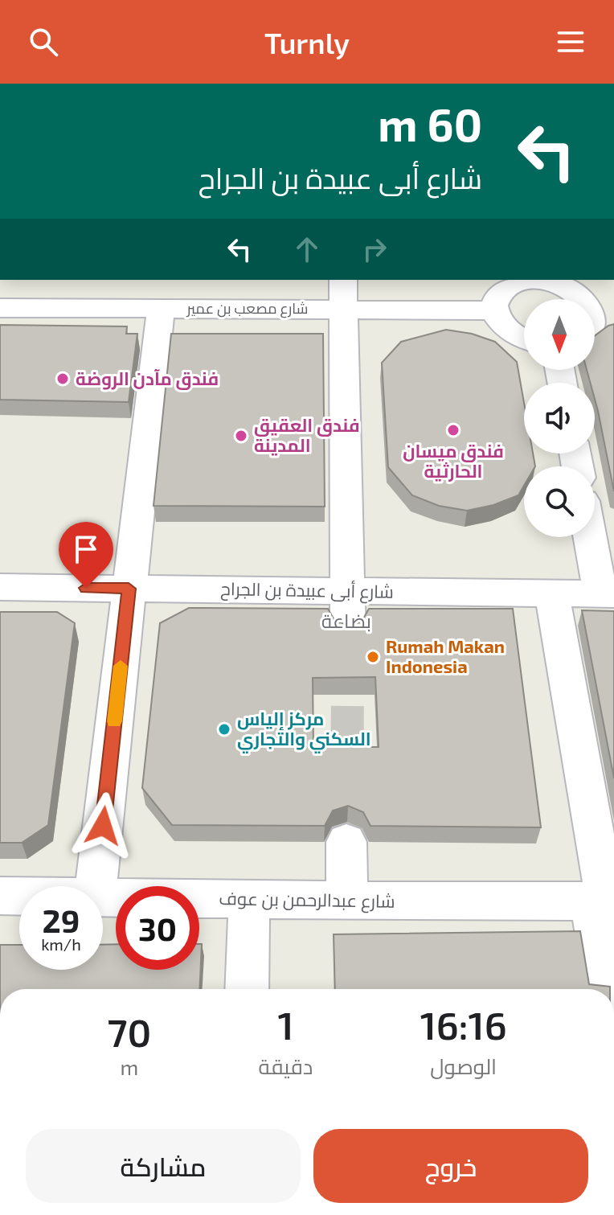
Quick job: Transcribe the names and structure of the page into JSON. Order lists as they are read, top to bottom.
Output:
{
  "streets": {
    "street": ["شارع مصعب بن عمير", "شارع أبى عبيدة بن الجراح", "شارع عبدالرحمن بن عوف"]
  },
  "districts": ["بضاعة"],
  "places": [
    "فندق مآدن الروضة",
    "فندق ميسان الحارثية",
    "فندق العقيق المدينة",
    "Rumah Makan Indonesia",
    "مركز إلياس السكني والتجاري"
  ],
  "north": "bottom",
  "page": {
    "header": "Turnly",
    "turn": ["60 m", "شارع أبى عبيدة بن الجراح"],
    "speed": "29 km/h",
    "limit": "30",
    "eta": [
      "16:16",
      "الوصول",
      "1",
      "دقيقة",
      "70",
      "m"
    ],
    "buttons": ["خروج", "مشاركة"]
  }
}
